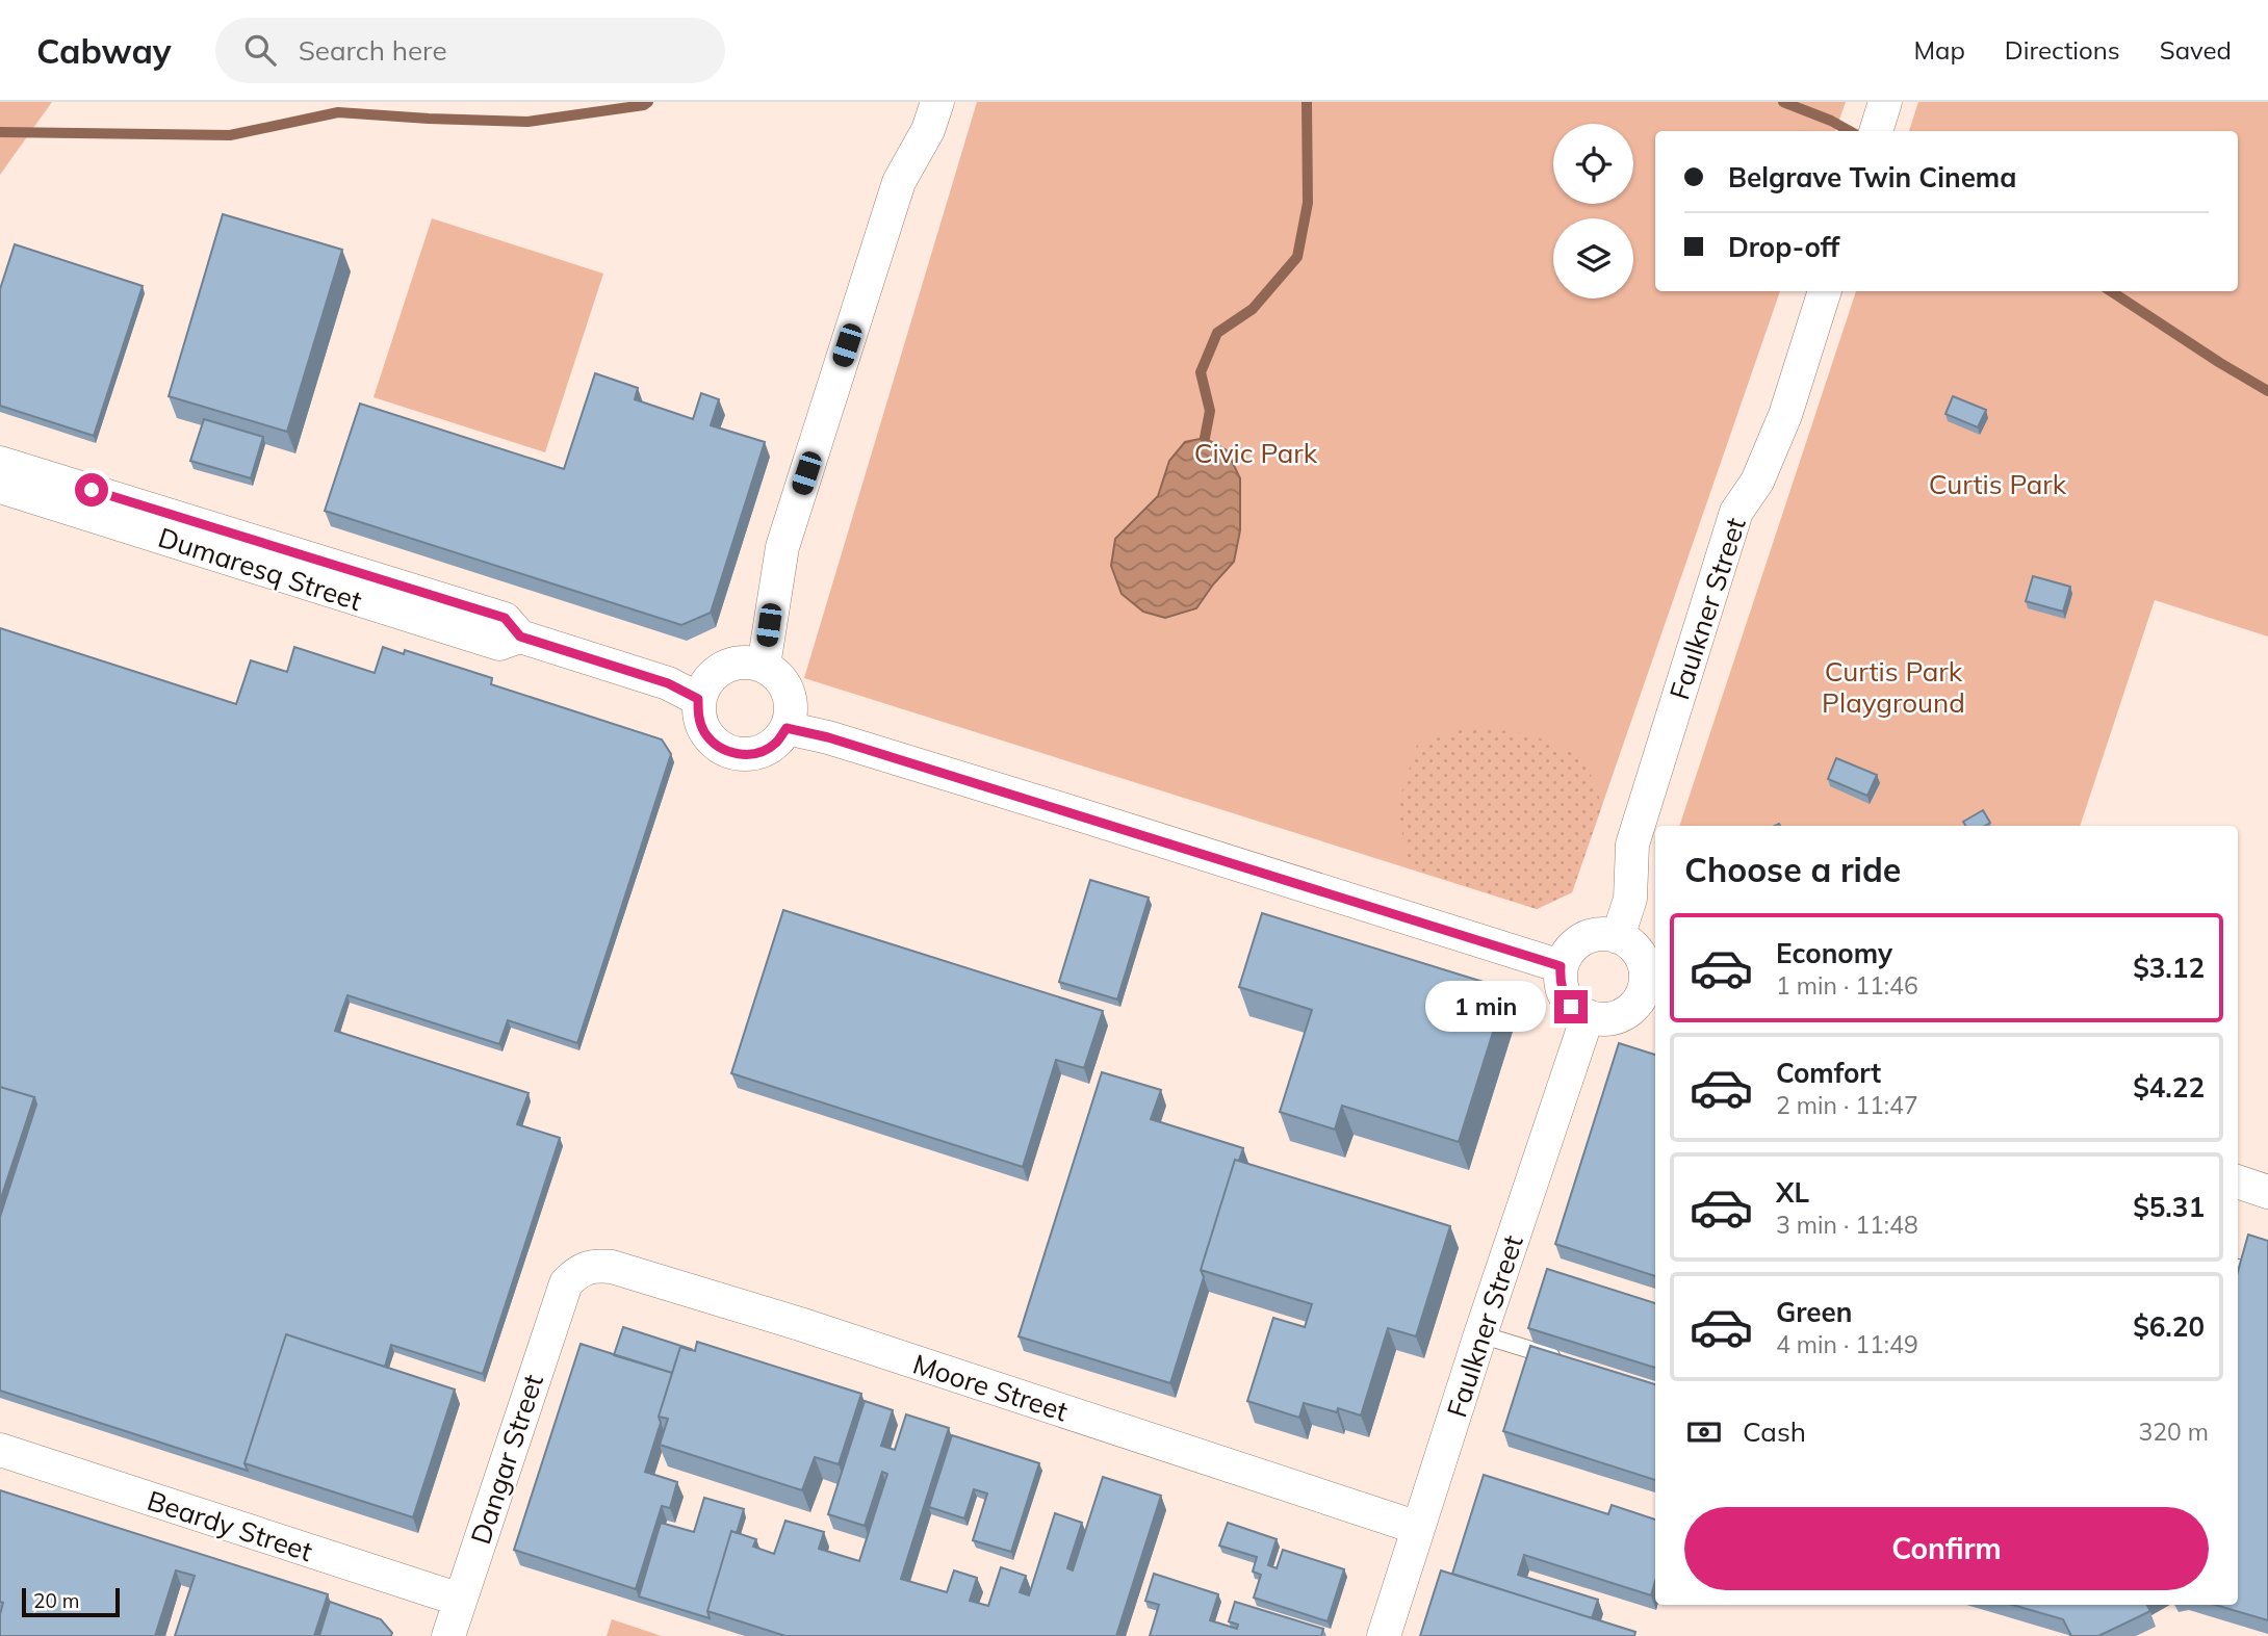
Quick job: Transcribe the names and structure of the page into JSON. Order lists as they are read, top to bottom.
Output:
{
  "streets": {
    "street": [
      "Dumaresq Street",
      "Faulkner Street",
      "Moore Street",
      "Dangar Street",
      "Beardy Street"
    ]
  },
  "crossings": [
    ["Faulkner Street", "Moore Street"],
    ["Moore Street", "Dangar Street"],
    ["Dangar Street", "Beardy Street"]
  ],
  "parks": ["Civic Park", "Curtis Park", "Curtis Park Playground"],
  "scale_bar": "20 m",
  "page": {
    "header": "Cabway",
    "search": "Search here",
    "nav": ["Map", "Directions", "Saved"],
    "banner": ["Belgrave Twin Cinema", "Drop-off"],
    "heading": "Choose a ride",
    "list": [
      {
        "name": "Economy",
        "note": "1 min · 11:46",
        "value": "$3.12"
      },
      {
        "name": "Comfort",
        "note": "2 min · 11:47",
        "value": "$4.22"
      },
      {
        "name": "XL",
        "note": "3 min · 11:48",
        "value": "$5.31"
      },
      {
        "name": "Green",
        "note": "4 min · 11:49",
        "value": "$6.20"
      }
    ],
    "bubble": "1 min",
    "pay": ["Cash", "320 m"],
    "buttons": "Confirm",
    "scale": "20 m"
  }
}
